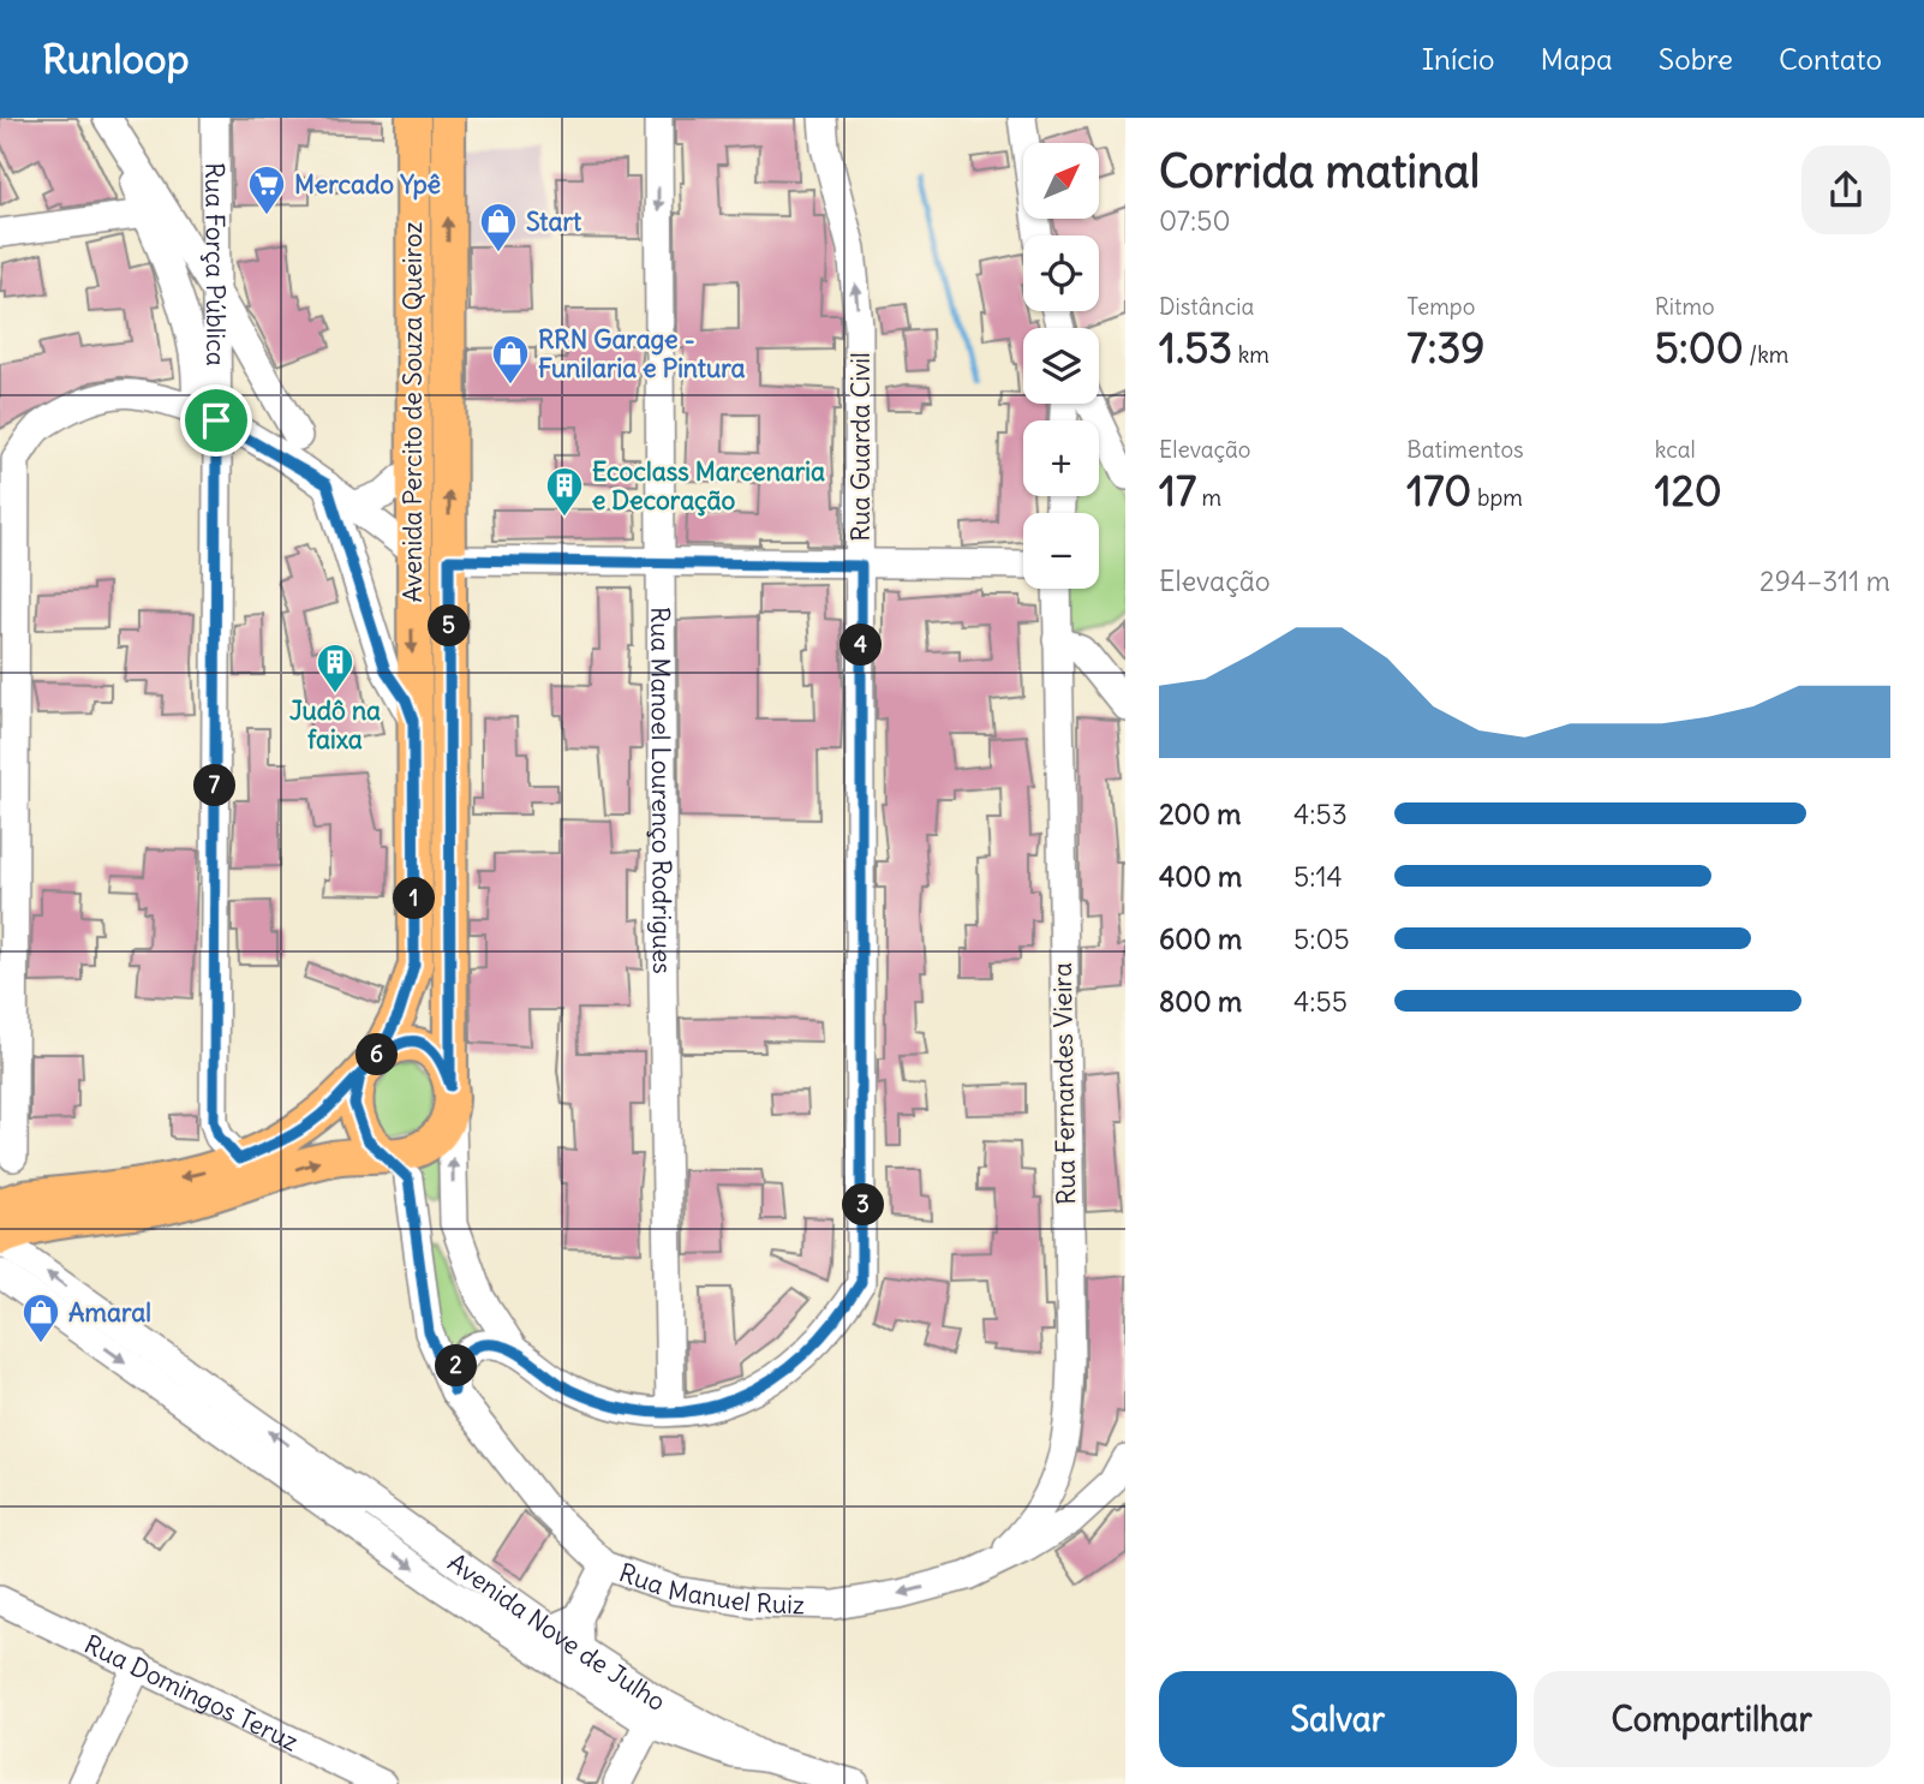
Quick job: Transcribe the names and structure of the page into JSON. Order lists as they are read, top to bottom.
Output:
{
  "streets": {
    "main road": ["Avenida Percito de Souza Queiroz"],
    "street": [
      "Rua Força Pública",
      "Rua Guarda Civil",
      "Rua Manoel Lourenço Rodrigues",
      "Rua Fernandes Vieira",
      "Rua Manuel Ruiz",
      "Avenida Nove de Julho",
      "Rua Domingos Teruz"
    ]
  },
  "crossings": [
    ["Avenida Percito de Souza Queiroz", "Rua Guarda Civil"],
    ["Rua Guarda Civil", "Rua Manoel Lourenço Rodrigues"],
    ["Rua Fernandes Vieira", "Rua Manuel Ruiz"]
  ],
  "one_way": ["Rua Manuel Ruiz"],
  "places": {
    "supermarket": ["Mercado Ypê"],
    "shop": ["Start", "RRN Garage - Funilaria e Pintura", "Amaral"],
    "building": ["Ecoclass Marcenaria e Decoração", "Judô na faixa"]
  },
  "north": "top right",
  "page": {
    "header": "Runloop",
    "nav": [
      "Início",
      "Mapa",
      "Sobre",
      "Contato"
    ],
    "heading": ["Corrida matinal", "07:50"],
    "map_buttons": ["+", "−"],
    "stats": [
      ["Distância", "1.53 km"],
      ["Tempo", "7:39"],
      ["Ritmo", "5:00 /km"],
      ["Elevação", "17 m"],
      ["Batimentos", "170 bpm"],
      ["kcal", "120"]
    ],
    "chart": ["Elevação", "294–311 m"],
    "pins": [
      "5",
      "4",
      "7",
      "1",
      "6",
      "3",
      "2"
    ],
    "list": [
      {
        "name": "200 m",
        "note": "4:53"
      },
      {
        "name": "400 m",
        "note": "5:14"
      },
      {
        "name": "600 m",
        "note": "5:05"
      },
      {
        "name": "800 m",
        "note": "4:55"
      }
    ],
    "buttons": ["Salvar", "Compartilhar"]
  }
}
